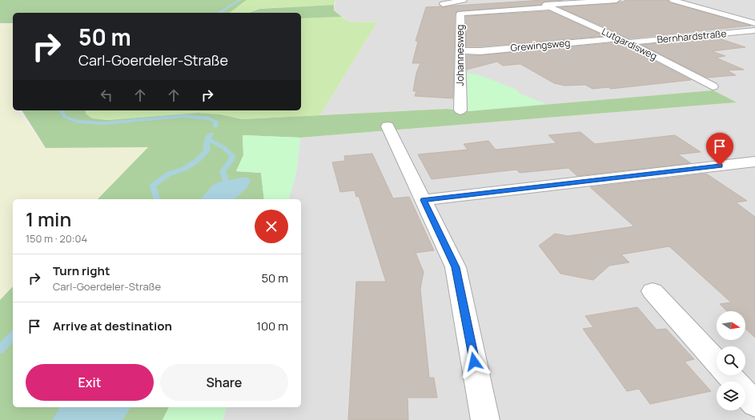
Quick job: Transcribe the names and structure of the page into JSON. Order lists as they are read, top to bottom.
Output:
{
  "streets": {
    "street": [
      "Bernhardstraße",
      "Lutgardisweg",
      "Grewingsweg",
      "Johannesweg"
    ]
  },
  "crossings": [
    ["Bernhardstraße", "Lutgardisweg"],
    ["Bernhardstraße", "Grewingsweg"],
    ["Lutgardisweg", "Grewingsweg"],
    ["Lutgardisweg", "Johannesweg"],
    ["Grewingsweg", "Johannesweg"]
  ],
  "north": "right",
  "page": {
    "turn": ["50 m", "Carl-Goerdeler-Straße"],
    "heading": ["1 min", "150 m · 20:04"],
    "list": [
      {
        "name": "Turn right",
        "note": "Carl-Goerdeler-Straße",
        "value": "50 m"
      },
      {
        "name": "Arrive at destination",
        "value": "100 m"
      }
    ],
    "buttons": ["Exit", "Share"]
  }
}
